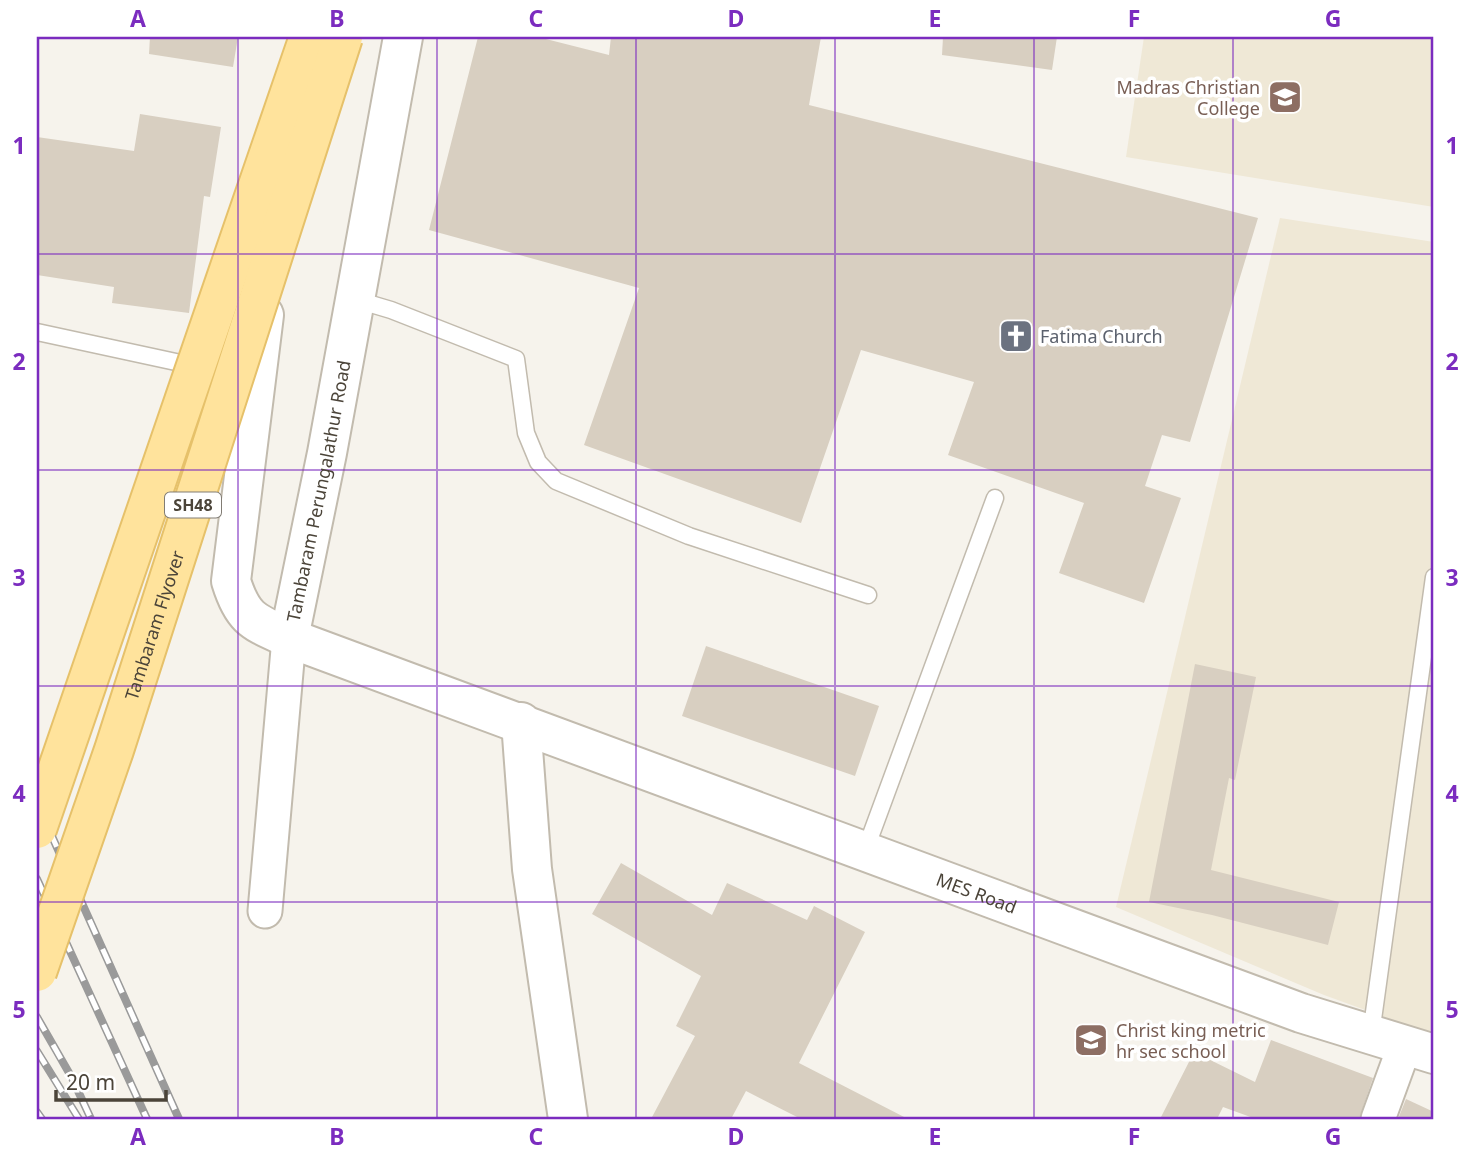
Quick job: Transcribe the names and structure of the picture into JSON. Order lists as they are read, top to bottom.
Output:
{
  "streets": {
    "main road": ["SH48", "Tambaram Flyover"],
    "street": ["Tambaram Perungalathur Road", "MES Road"]
  },
  "crossings": [
    ["Tambaram Perungalathur Road", "MES Road"]
  ],
  "places": {
    "school or university": ["Madras Christian College", "Christ king metric hr sec school"],
    "church": ["Fatima Church"]
  },
  "scale_bar": "20 m",
  "grid": {
    "columns": [
      "A",
      "B",
      "C",
      "D",
      "E",
      "F",
      "G"
    ],
    "rows": [
      "1",
      "2",
      "3",
      "4",
      "5"
    ]
  }
}
